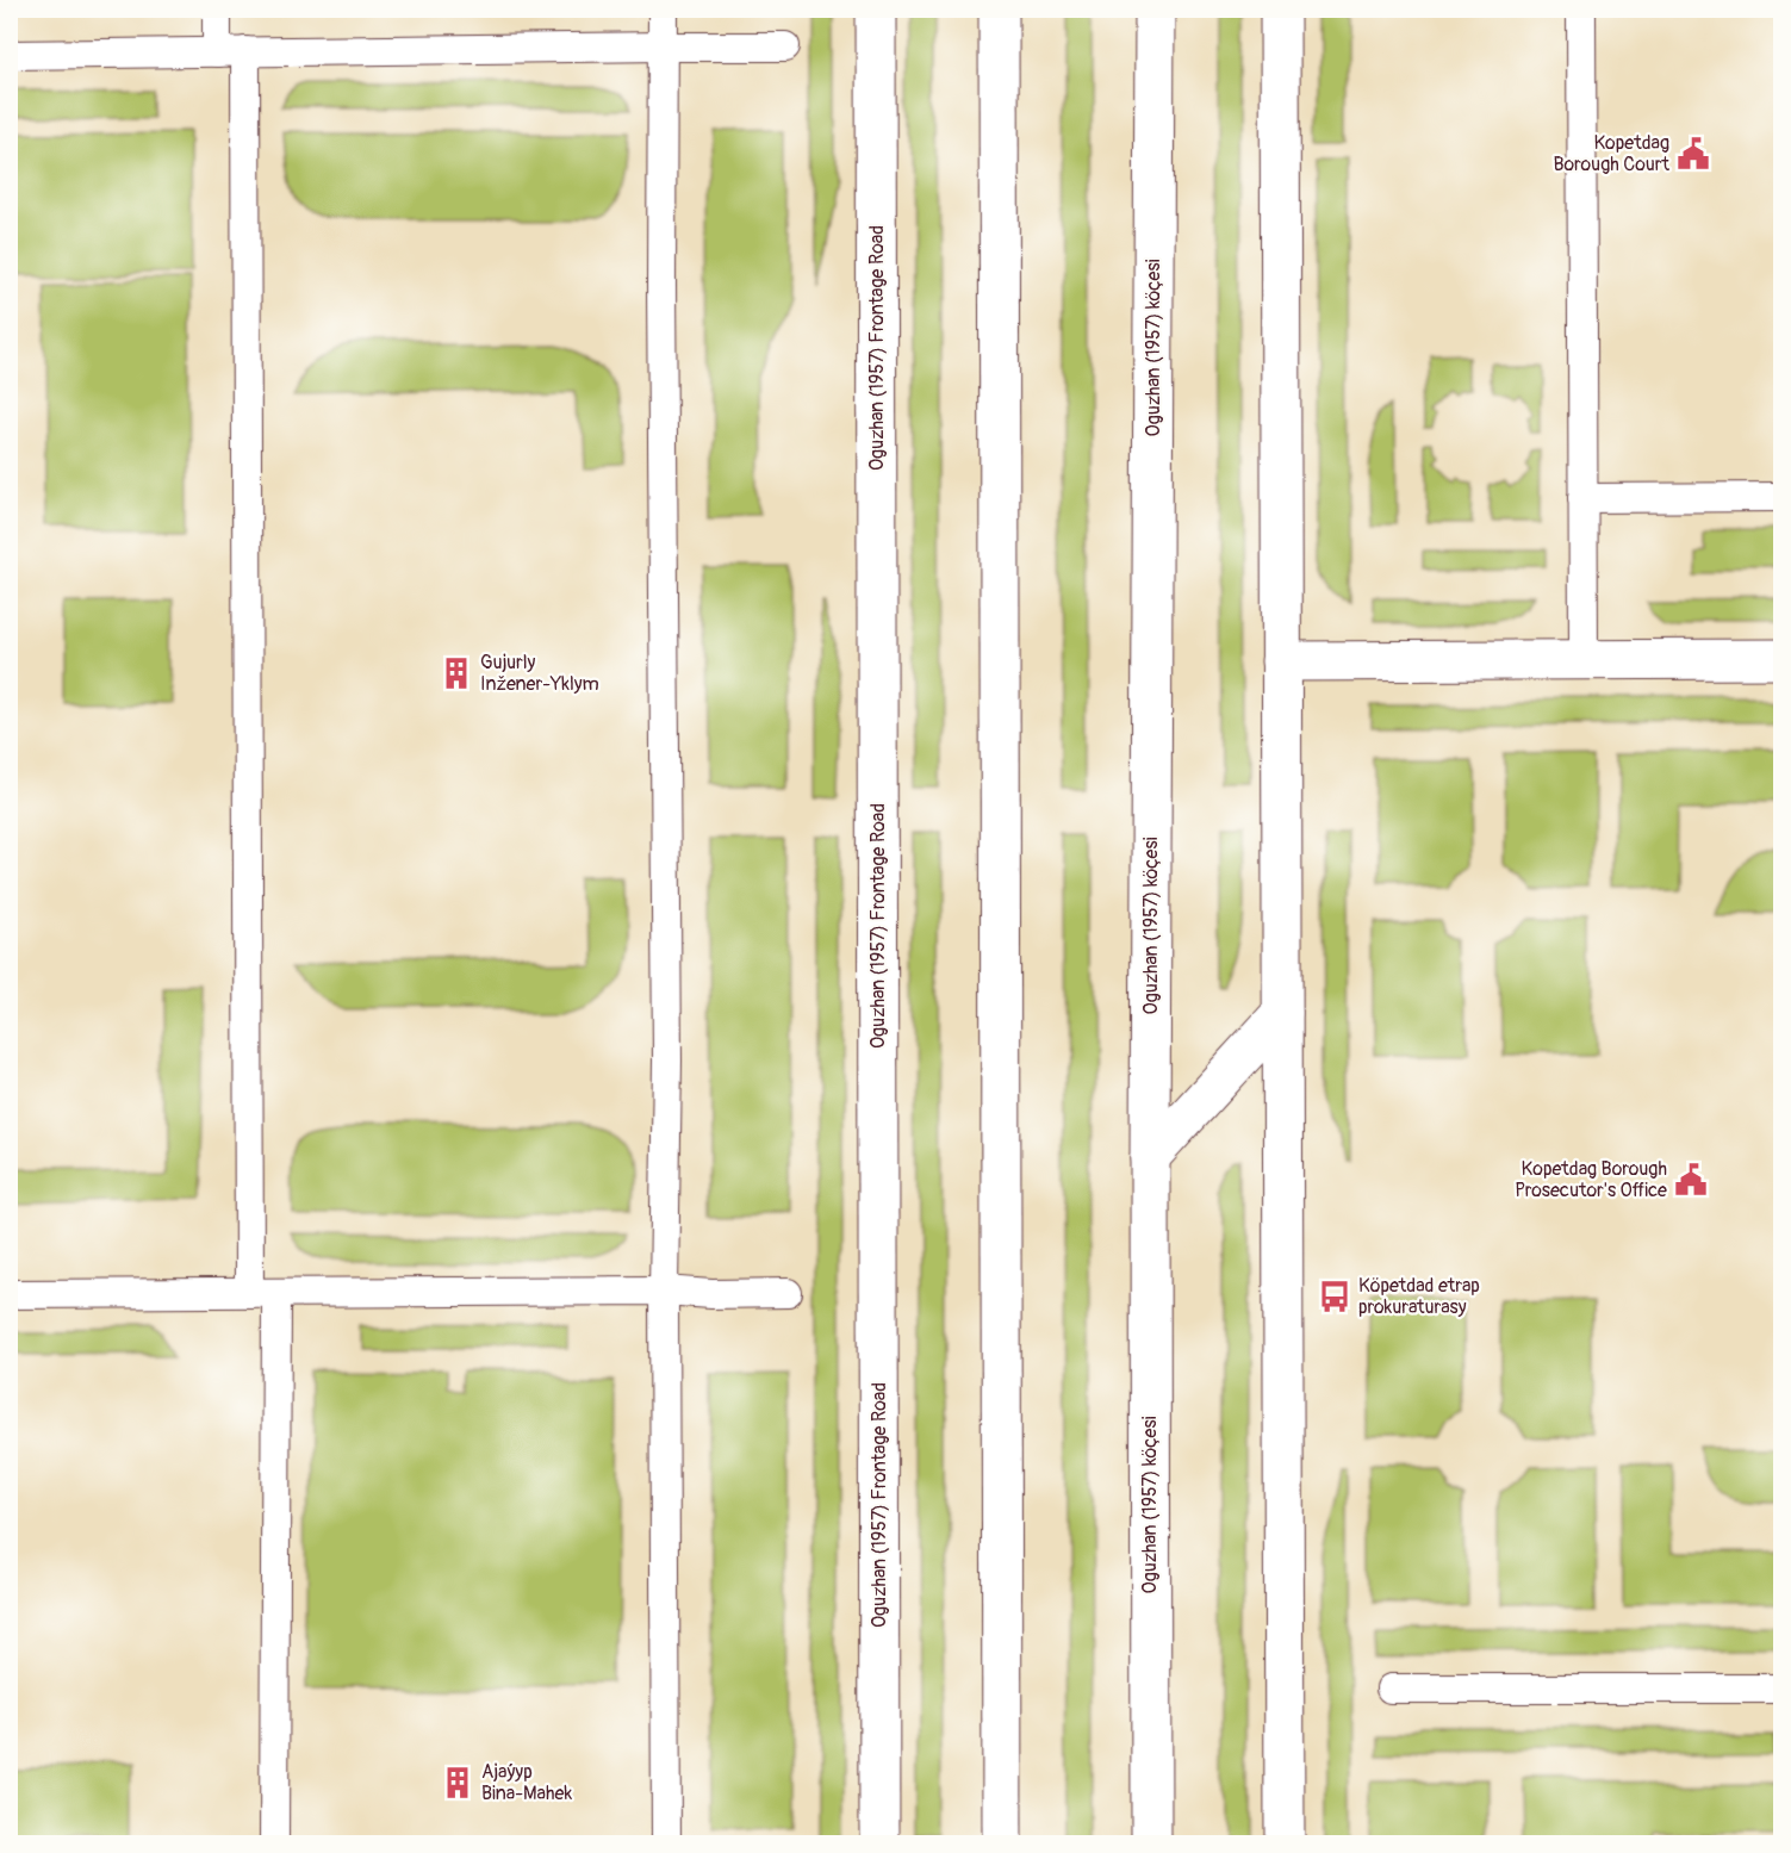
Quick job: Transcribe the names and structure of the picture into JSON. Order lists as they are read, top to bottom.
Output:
{
  "streets": {
    "street": ["Oguzhan (1957) Frontage Road", "Oguzhan (1957) köçesi"]
  },
  "places": {
    "public building": ["Kopetdag Borough Court", "Kopetdag Borough Prosecutor's Office"],
    "building": ["Gujurly Inžener-Yklym", "Ajaýyp Bina-Mahek"],
    "bus stop": ["Köpetdad etrap prokuraturasy"]
  }
}
